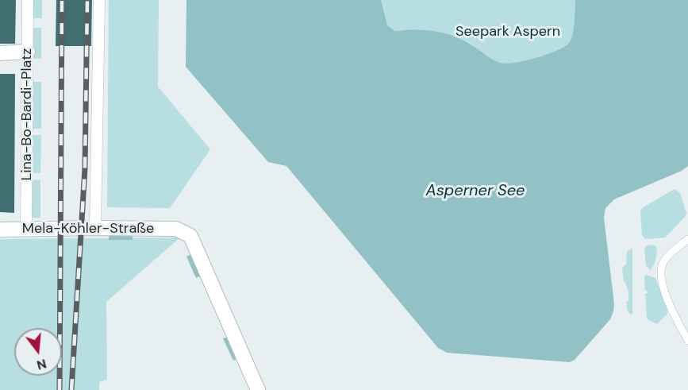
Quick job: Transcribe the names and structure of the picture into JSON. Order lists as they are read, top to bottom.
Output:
{
  "streets": {
    "street": ["Lina-Bo-Bardi-Platz", "Mela-Köhler-Straße"]
  },
  "crossings": [
    ["Lina-Bo-Bardi-Platz", "Mela-Köhler-Straße"]
  ],
  "water": ["Asperner See"],
  "parks": ["Seepark Aspern"],
  "north": "bottom"
}
